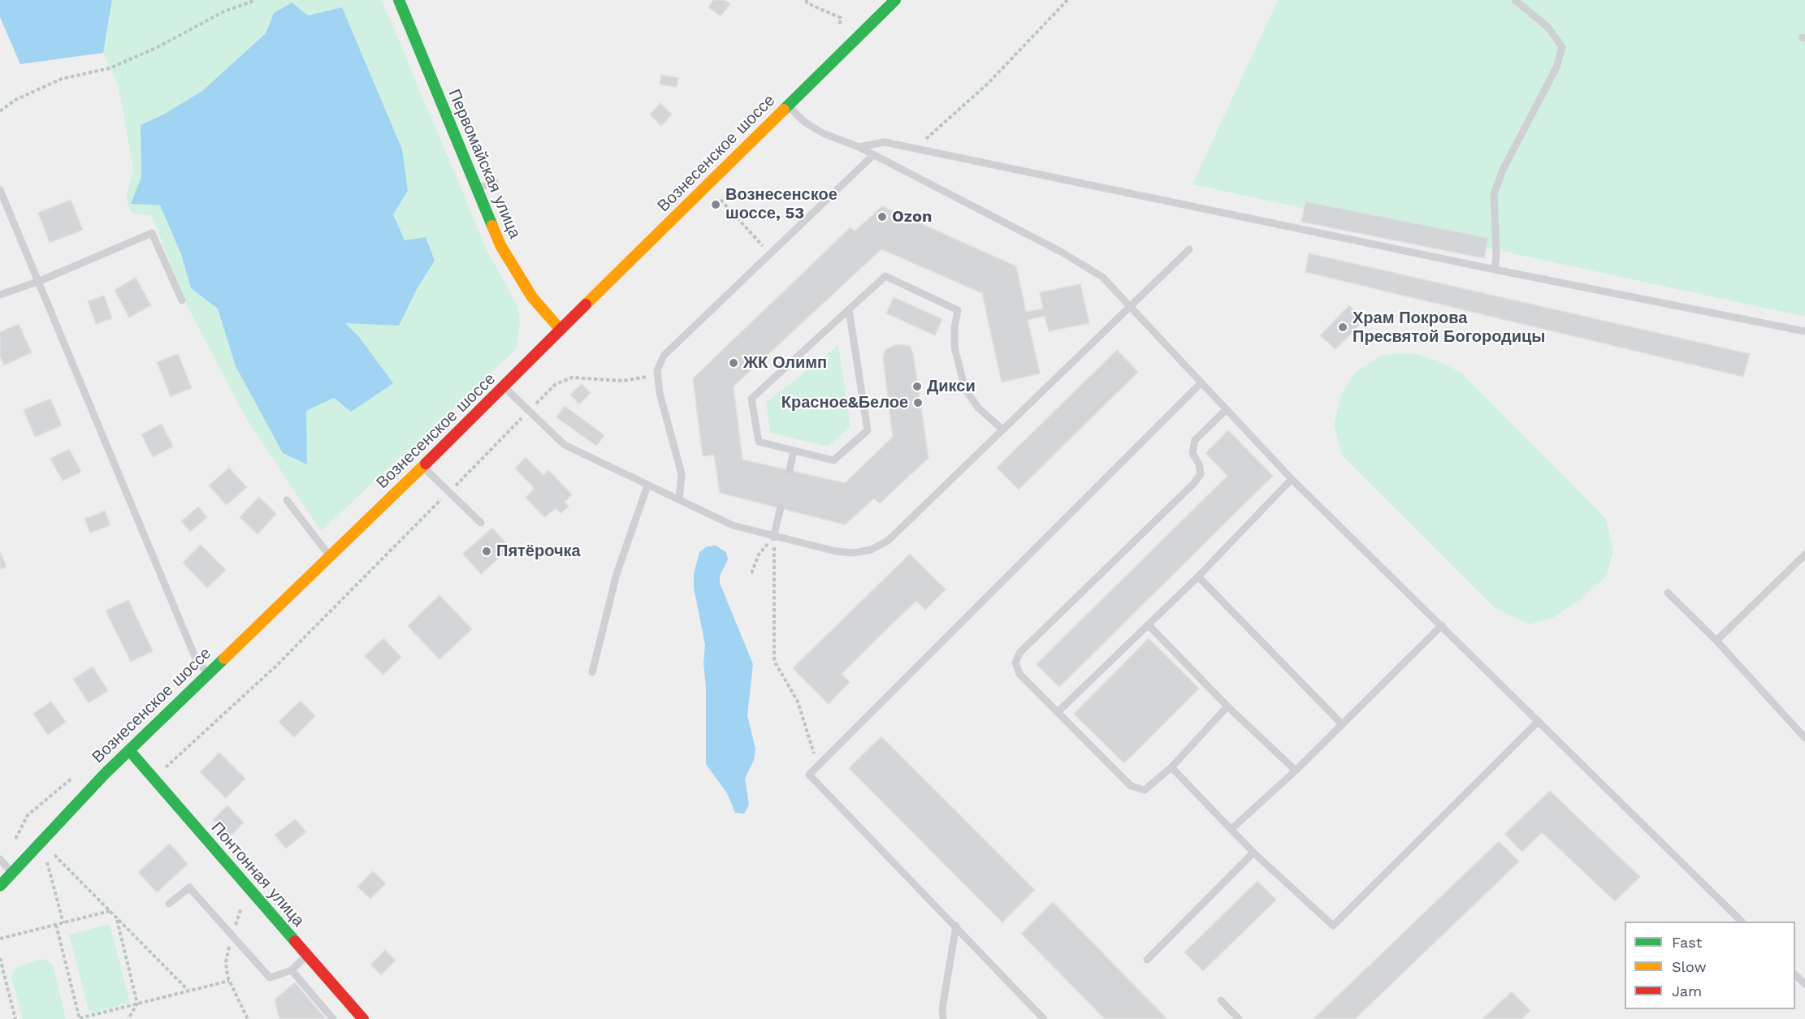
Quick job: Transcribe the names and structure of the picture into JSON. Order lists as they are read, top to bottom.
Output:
{
  "streets": {
    "main road": ["Вознесенское шоссе", "Первомайская улица", "Понтонная улица"]
  },
  "crossings": [
    ["Вознесенское шоссе", "Первомайская улица"],
    ["Вознесенское шоссе", "Понтонная улица"]
  ],
  "places": [
    "Вознесенское шоссе, 53",
    "Ozon",
    "Храм Покрова Пресвятой Богородицы",
    "ЖК Олимп",
    "Дикси",
    "Красное&Белое",
    "Пятёрочка"
  ],
  "legend": ["Fast", "Slow", "Jam"]
}
